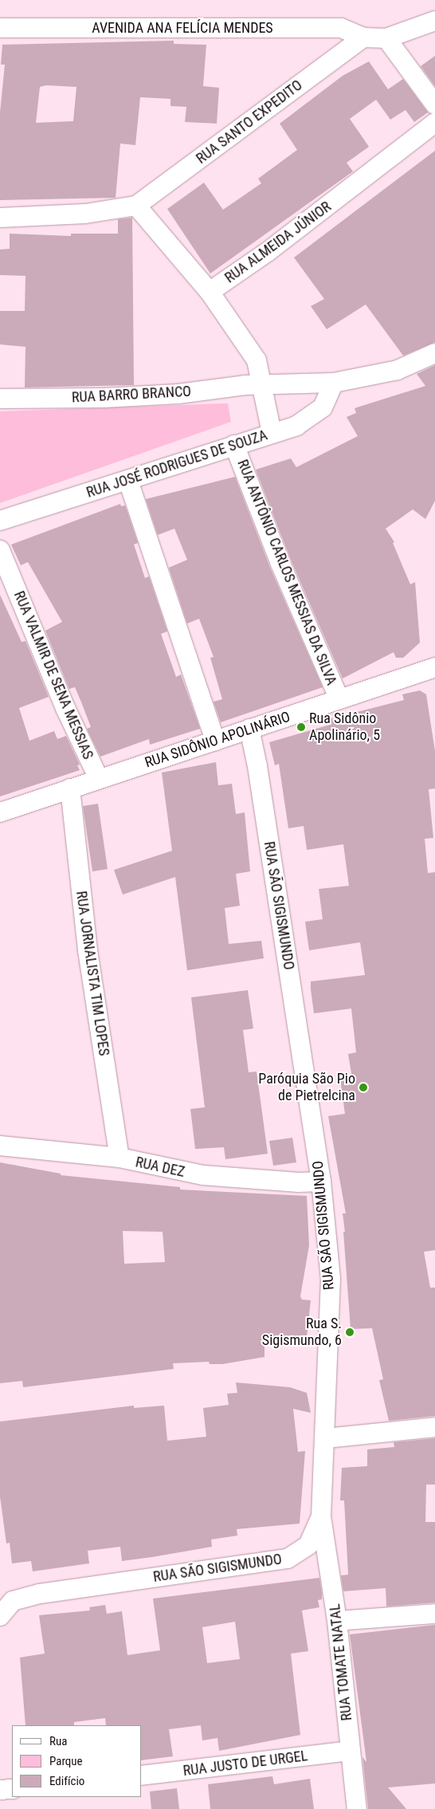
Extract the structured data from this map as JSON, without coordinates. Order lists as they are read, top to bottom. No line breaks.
{"streets":{"street":["AVENIDA ANA FELÍCIA MENDES","RUA SANTO EXPEDITO","RUA ALMEIDA JÚNIOR","RUA BARRO BRANCO","RUA JOSÉ RODRIGUES DE SOUZA","RUA ANTÔNIO CARLOS MESSIAS DA SILVA","RUA VALMIR DE SENA MESSIAS","RUA SIDÔNIO APOLINÁRIO","RUA SÃO SIGISMUNDO","RUA JORNALISTA TIM LOPES","RUA DEZ","RUA TOMATE NATAL","RUA JUSTO DE URGEL"]},"crossings":[["AVENIDA ANA FELÍCIA MENDES","RUA SANTO EXPEDITO"],["RUA SANTO EXPEDITO","RUA ALMEIDA JÚNIOR"],["RUA BARRO BRANCO","RUA JOSÉ RODRIGUES DE SOUZA"],["RUA JOSÉ RODRIGUES DE SOUZA","RUA ANTÔNIO CARLOS MESSIAS DA SILVA"],["RUA ANTÔNIO CARLOS MESSIAS DA SILVA","RUA SIDÔNIO APOLINÁRIO"],["RUA VALMIR DE SENA MESSIAS","RUA SIDÔNIO APOLINÁRIO"],["RUA SIDÔNIO APOLINÁRIO","RUA SÃO SIGISMUNDO"],["RUA SIDÔNIO APOLINÁRIO","RUA JORNALISTA TIM LOPES"],["RUA SÃO SIGISMUNDO","RUA DEZ"],["RUA SÃO SIGISMUNDO","RUA TOMATE NATAL"],["RUA JORNALISTA TIM LOPES","RUA DEZ"],["RUA TOMATE NATAL","RUA JUSTO DE URGEL"]],"places":["Rua Sidônio Apolinário, 5","Paróquia São Pio de Pietrelcina","Rua S. Sigismundo, 6"],"legend":["Rua","Parque","Edifício"]}
